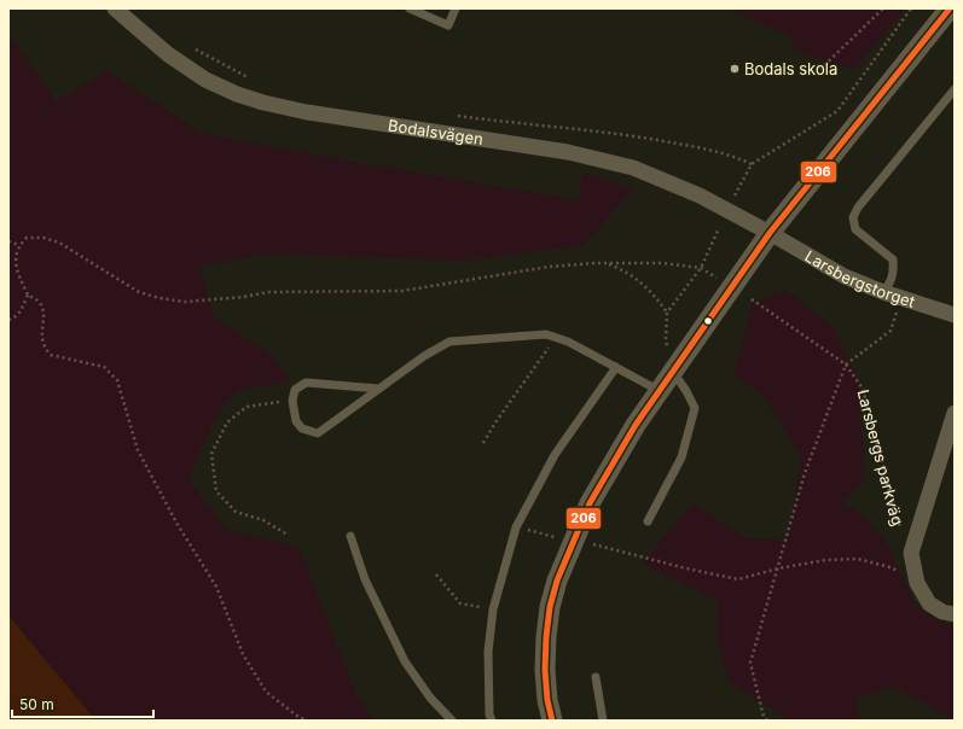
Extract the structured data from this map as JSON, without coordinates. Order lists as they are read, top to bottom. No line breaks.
{"streets":{"street":["Bodalsvägen","Larsbergstorget","Larsbergs parkväg"]},"crossings":[["Bodalsvägen","Larsbergstorget"]],"places":["Bodals skola"],"lines":["transit line 206"],"scale_bar":"50 m"}
